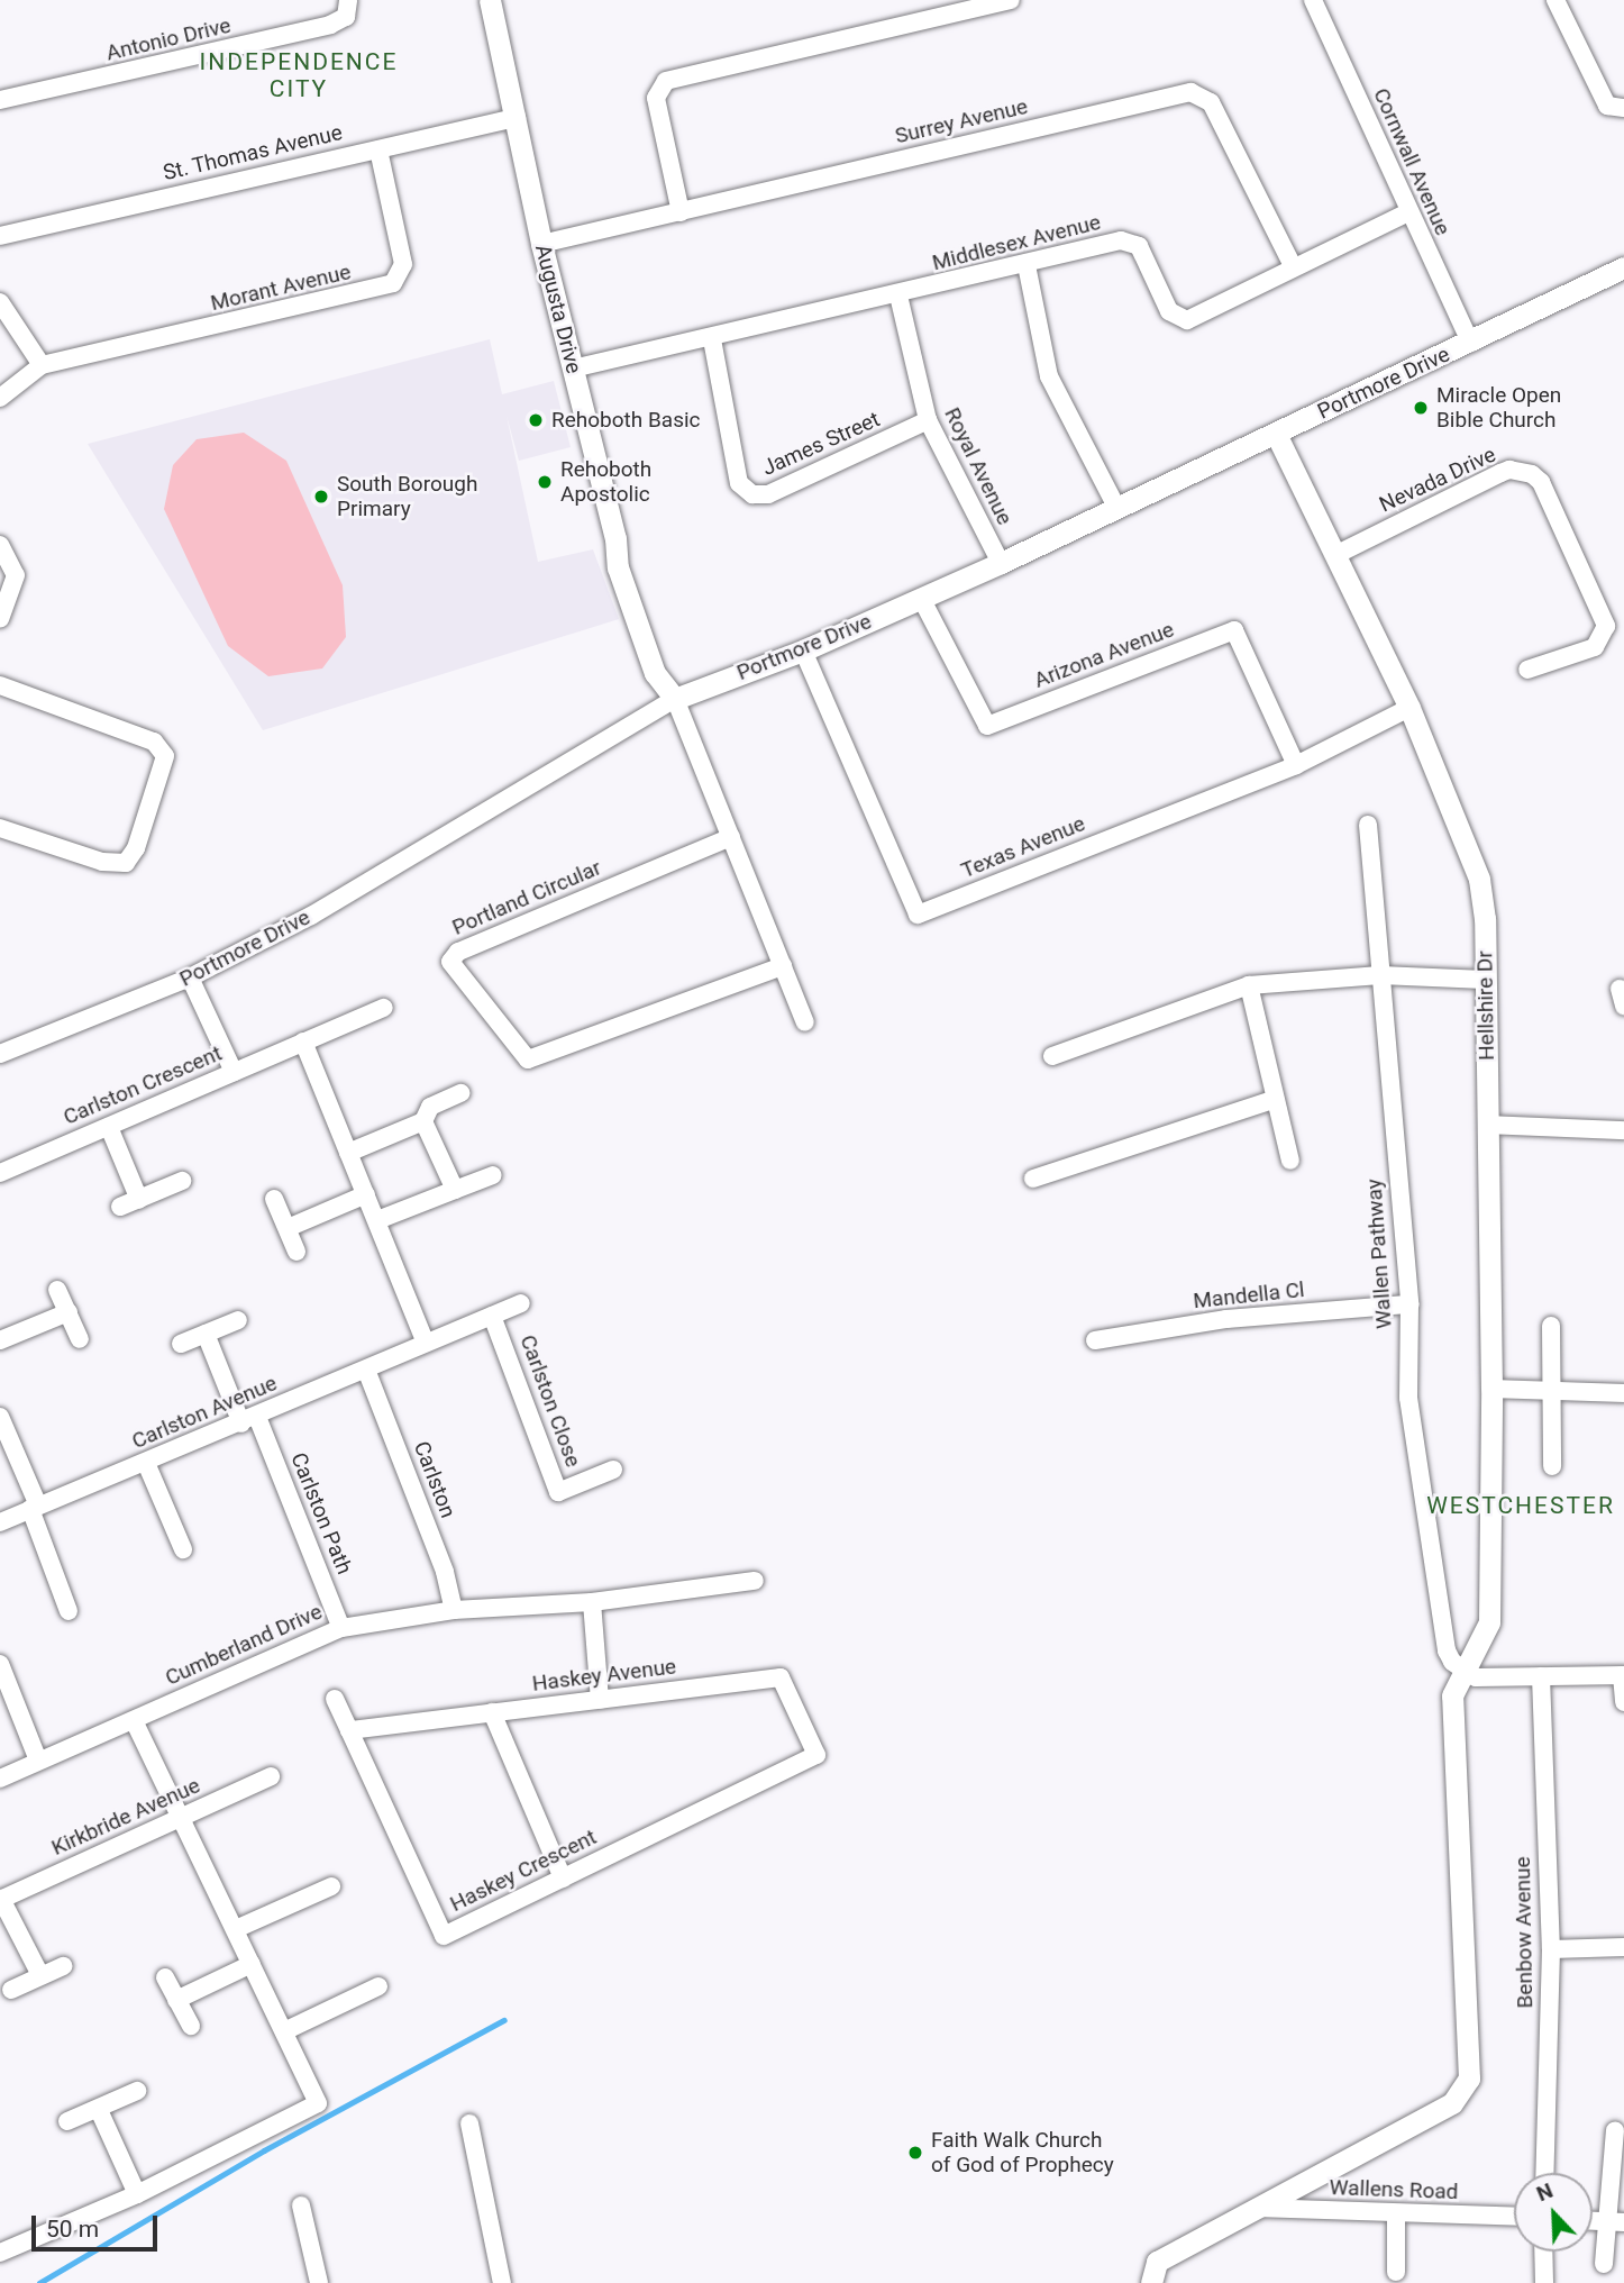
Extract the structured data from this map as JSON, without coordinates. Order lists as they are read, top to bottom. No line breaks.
{"streets":{"street":["Antonio Drive","Surrey Avenue","St. Thomas Avenue","Cornwall Avenue","Middlesex Avenue","Morant Avenue","Augusta Drive","Portmore Drive","James Street","Royal Avenue","Nevada Drive","Arizona Avenue","Texas Avenue","Portland Circular","Hellshire Dr","Carlston Crescent","Wallen Pathway","Mandella Cl","Carlston Close","Carlston Avenue","Carlston","Carlston Path","Cumberland Drive","Haskey Avenue","Kirkbride Avenue","Haskey Crescent","Benbow Avenue","Wallens Road"]},"crossings":[["Surrey Avenue","Middlesex Avenue"],["Surrey Avenue","Augusta Drive"],["St. Thomas Avenue","Morant Avenue"],["St. Thomas Avenue","Augusta Drive"],["Cornwall Avenue","Middlesex Avenue"],["Cornwall Avenue","Portmore Drive"],["Middlesex Avenue","Augusta Drive"],["Middlesex Avenue","James Street"],["Middlesex Avenue","Royal Avenue"],["Augusta Drive","Portmore Drive"],["Portmore Drive","Royal Avenue"],["Portmore Drive","Arizona Avenue"],["Portmore Drive","Texas Avenue"],["Portmore Drive","Hellshire Dr"],["James Street","Royal Avenue"],["Nevada Drive","Hellshire Dr"],["Arizona Avenue","Texas Avenue"],["Texas Avenue","Hellshire Dr"],["Hellshire Dr","Wallen Pathway"],["Wallen Pathway","Mandella Cl"],["Carlston Close","Carlston Avenue"],["Carlston Avenue","Carlston"],["Carlston Avenue","Carlston Path"],["Carlston","Cumberland Drive"],["Carlston Path","Cumberland Drive"],["Haskey Avenue","Haskey Crescent"]],"districts":["INDEPENDENCE CITY","WESTCHESTER"],"places":["Miracle Open Bible Church","Rehoboth Basic","Rehoboth Apostolic","South Borough Primary","Faith Walk Church of God of Prophecy"],"scale_bar":"50 m","north":"top left"}
